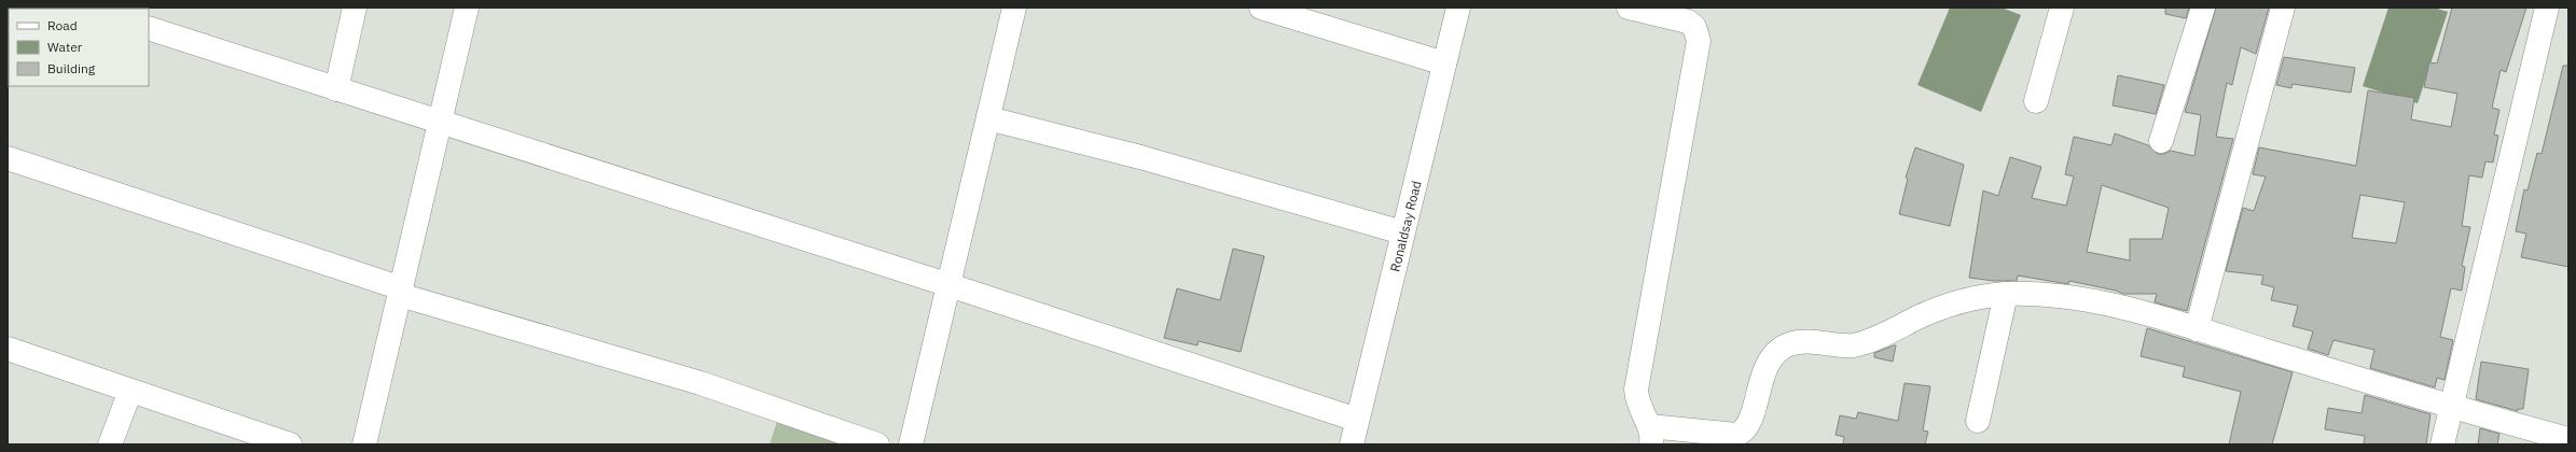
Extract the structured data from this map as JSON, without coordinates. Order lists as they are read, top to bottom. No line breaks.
{"streets":{"street":["Ronaldsay Road"]},"legend":["Road","Water","Building"]}
